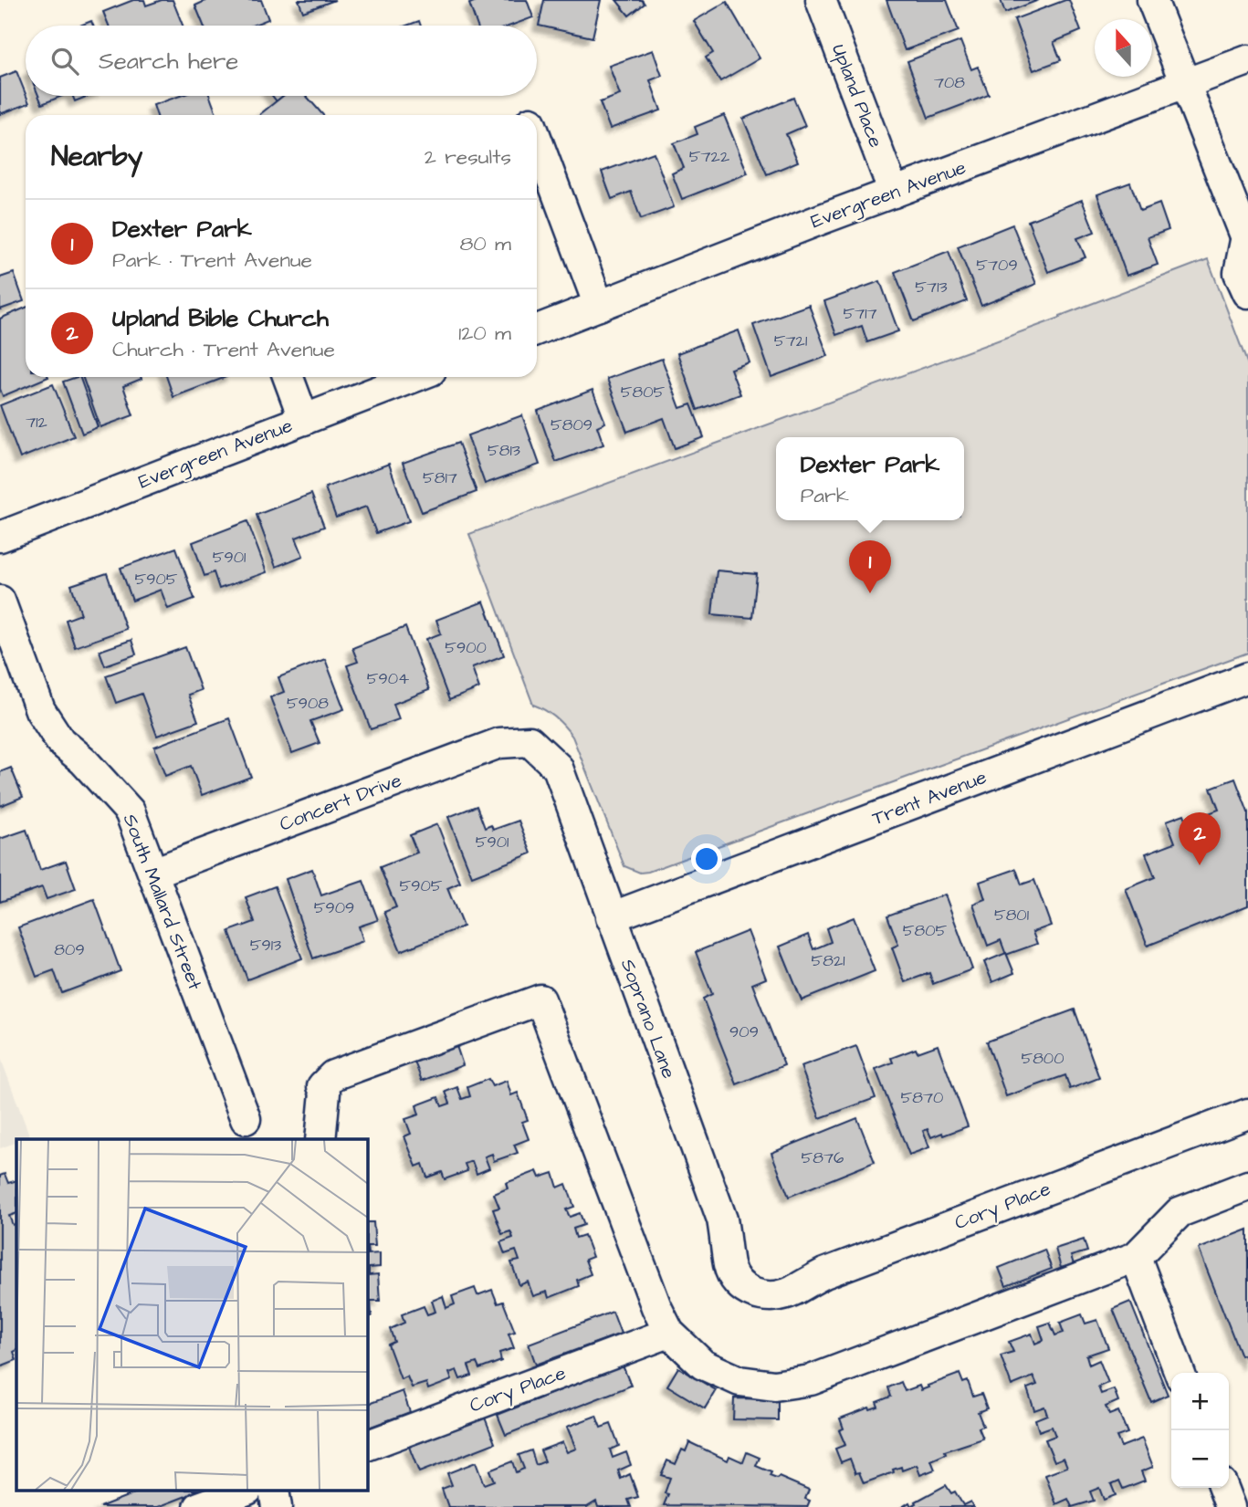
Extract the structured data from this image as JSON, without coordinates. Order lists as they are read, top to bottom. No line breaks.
{"streets":{"street":["Upland Place","Evergreen Avenue","Trent Avenue","Concert Drive","South Mallard Street","Soprano Lane","Cory Place"]},"crossings":[["Upland Place","Evergreen Avenue"],["Trent Avenue","Soprano Lane"],["Concert Drive","South Mallard Street"],["Concert Drive","Soprano Lane"],["Soprano Lane","Cory Place"]],"house_numbers":["708","5722","5709","5713","5717","5721","5805","712","5809","5813","5817","5901","5905","5900","5904","5908","5901","5905","5909","5801","5805","5913","809","5821","909","5800","5870","5876"],"north":"top","page":{"search":"Search here","heading":["Nearby","2 results"],"list":[{"mark":"1","name":"Dexter Park","note":"Park · Trent Avenue","value":"80 m"},{"mark":"2","name":"Upland Bible Church","note":"Church · Trent Avenue","value":"120 m"}],"popup":["Dexter Park","Park"],"pins":["1","2"],"map_buttons":["+","−"]}}
